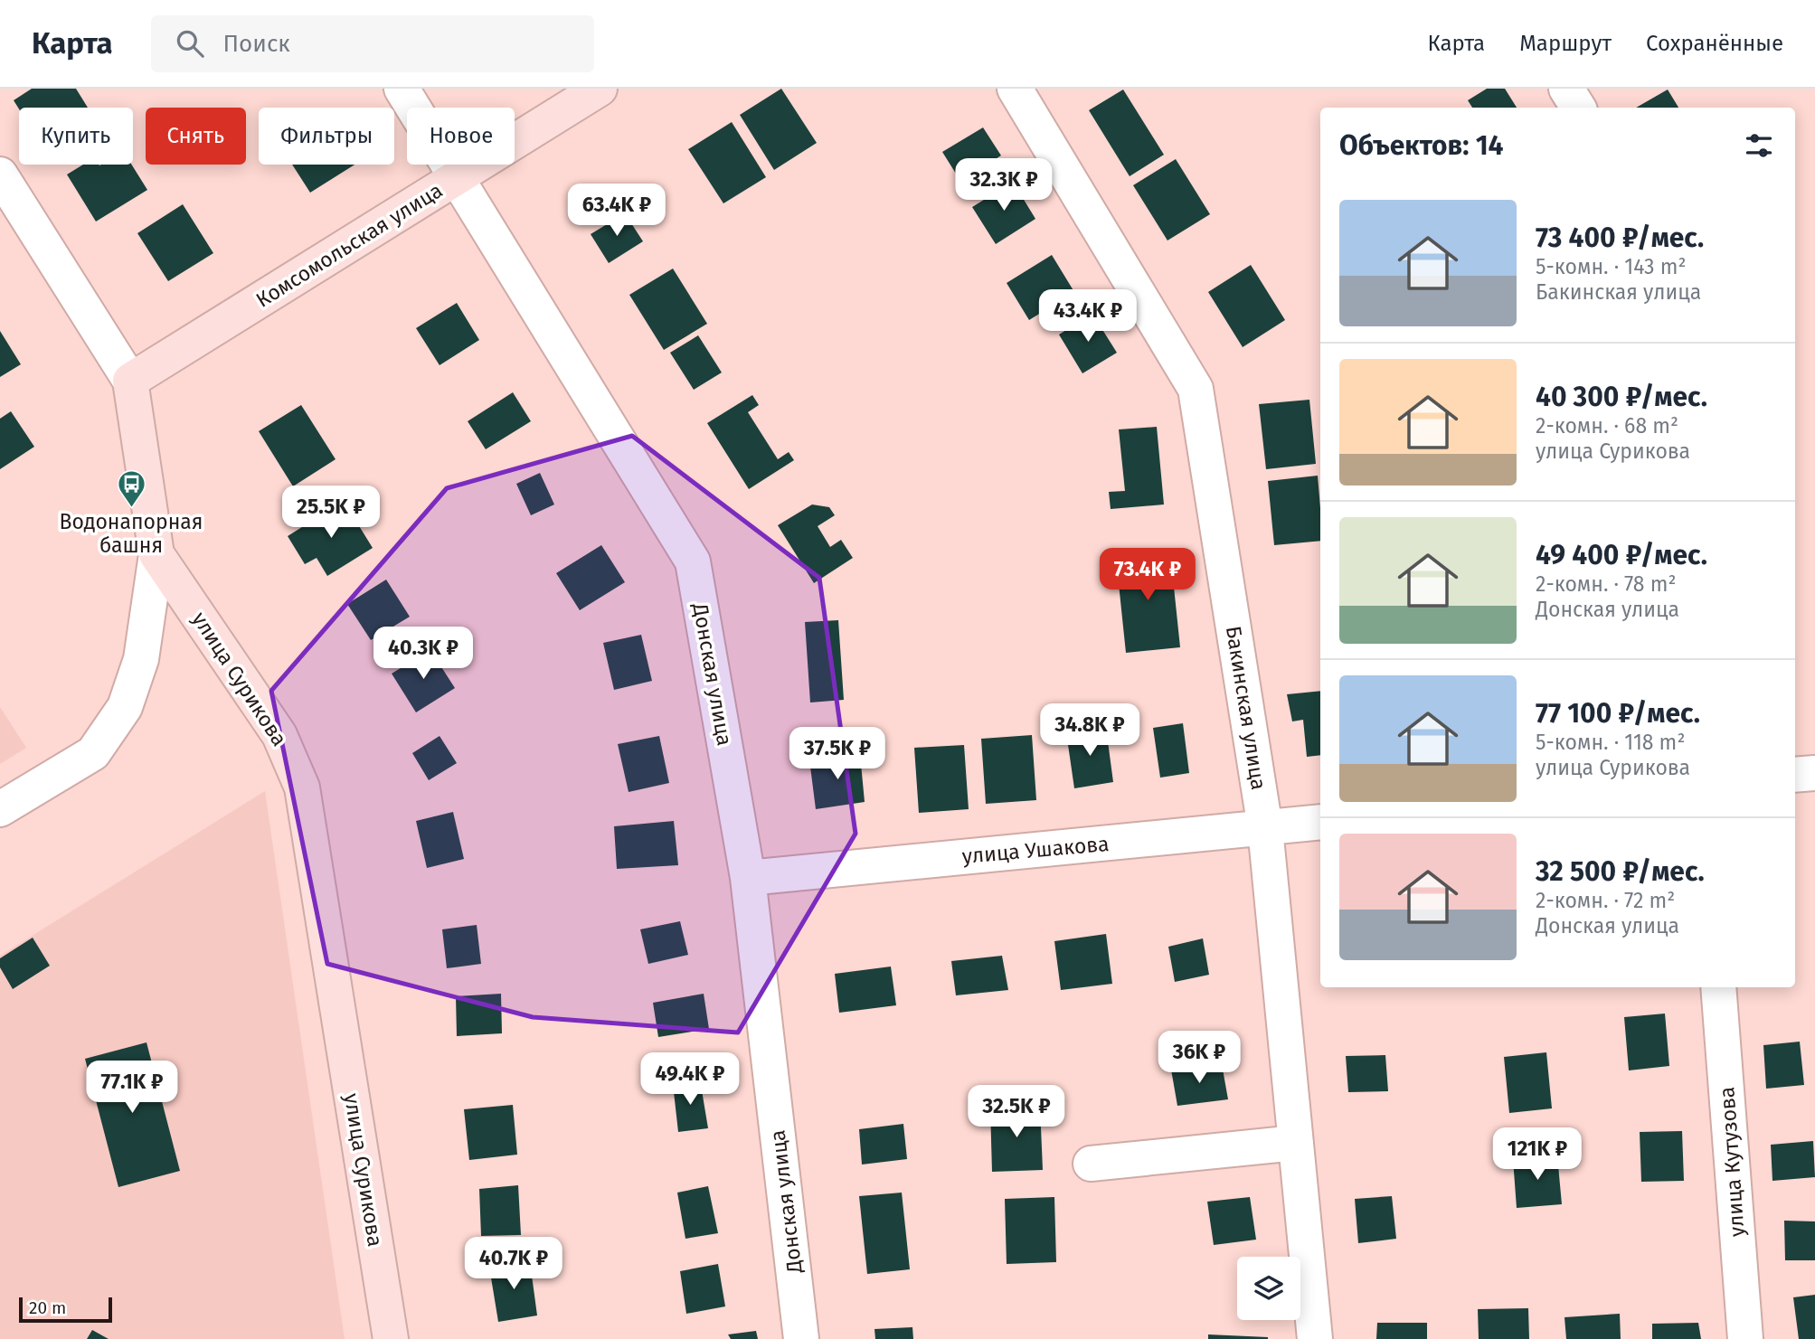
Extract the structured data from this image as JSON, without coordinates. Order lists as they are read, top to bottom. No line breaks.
{"streets":{"street":["Комсомольская улица","Донская улица","улица Сурикова","Бакинская улица","улица Ушакова","улица Кутузова"]},"crossings":[["Комсомольская улица","Донская улица"],["Комсомольская улица","улица Сурикова"],["Донская улица","улица Ушакова"],["Бакинская улица","улица Ушакова"]],"places":{"bus stop":["Водонапорная башня"]},"scale_bar":"20 m","page":{"header":"Карта","search":"Поиск","nav":["Карта","Маршрут","Сохранённые"],"chip":["Купить","Снять","Фильтры","Новое"],"heading":"Объектов: 14","price":["32.3K ₽","63.4K ₽","43.4K ₽","25.5K ₽","73.4K ₽","40.3K ₽","34.8K ₽","37.5K ₽","36K ₽","49.4K ₽","77.1K ₽","32.5K ₽","121K ₽","40.7K ₽"],"list":[{"name":"73 400 ₽/мес.","note":"5-комн. · 143 m² · Бакинская улица"},{"name":"40 300 ₽/мес.","note":"2-комн. · 68 m² · улица Сурикова"},{"name":"49 400 ₽/мес.","note":"2-комн. · 78 m² · Донская улица"},{"name":"77 100 ₽/мес.","note":"5-комн. · 118 m² · улица Сурикова"},{"name":"32 500 ₽/мес.","note":"2-комн. · 72 m² · Донская улица"}],"scale":"20 m"}}
